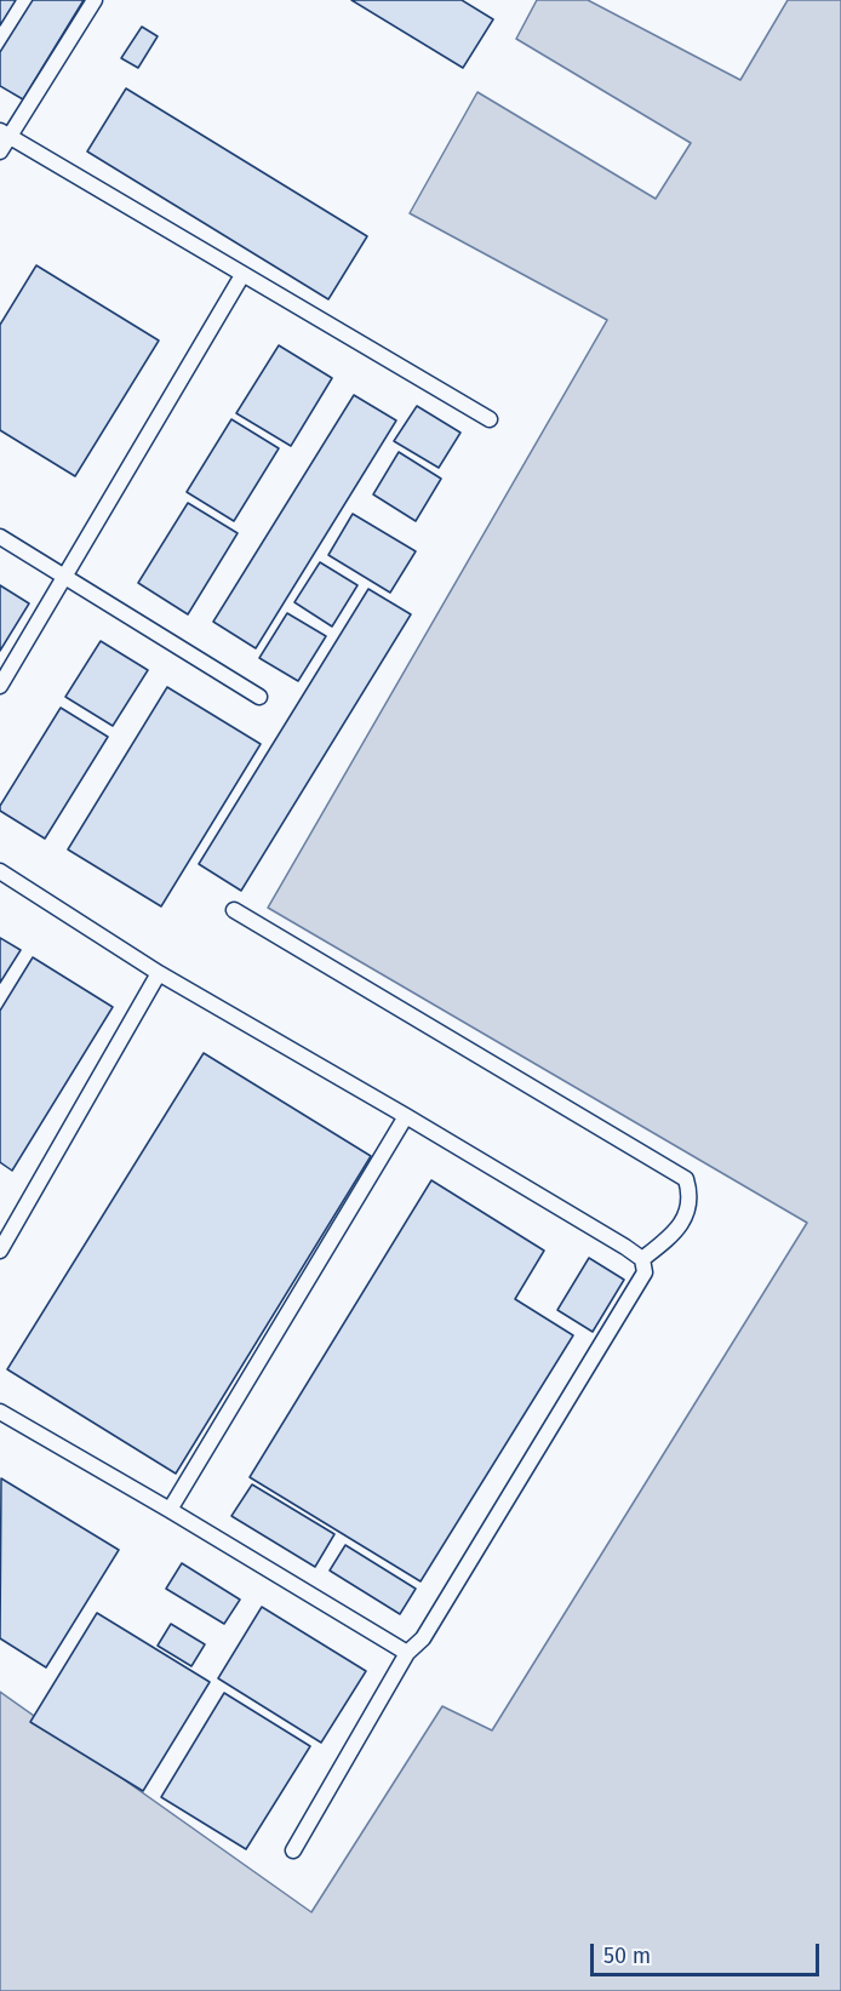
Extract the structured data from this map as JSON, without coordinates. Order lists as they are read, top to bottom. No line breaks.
{"scale_bar":"50 m"}
